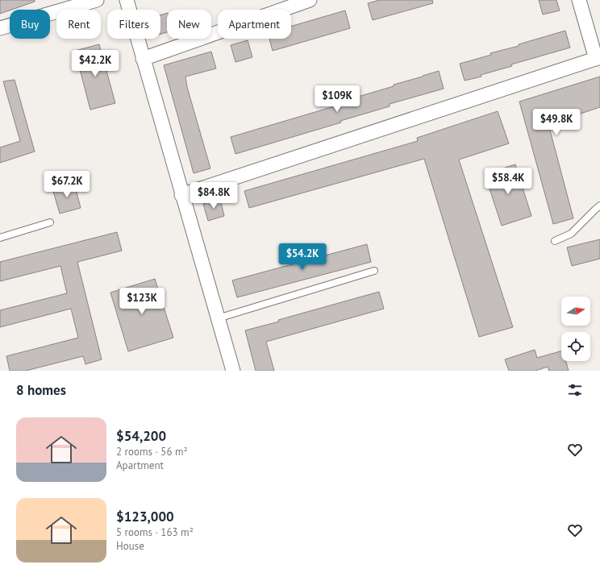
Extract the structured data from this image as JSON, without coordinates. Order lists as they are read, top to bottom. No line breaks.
{"north":"right","page":{"chip":["Buy","Rent","Filters","New","Apartment"],"price":["$42.2K","$109K","$49.8K","$58.4K","$67.2K","$84.8K","$54.2K","$123K"],"heading":"8 homes","list":[{"name":"$54,200","note":"2 rooms · 56 m² · Apartment"},{"name":"$123,000","note":"5 rooms · 163 m² · House"}]}}
